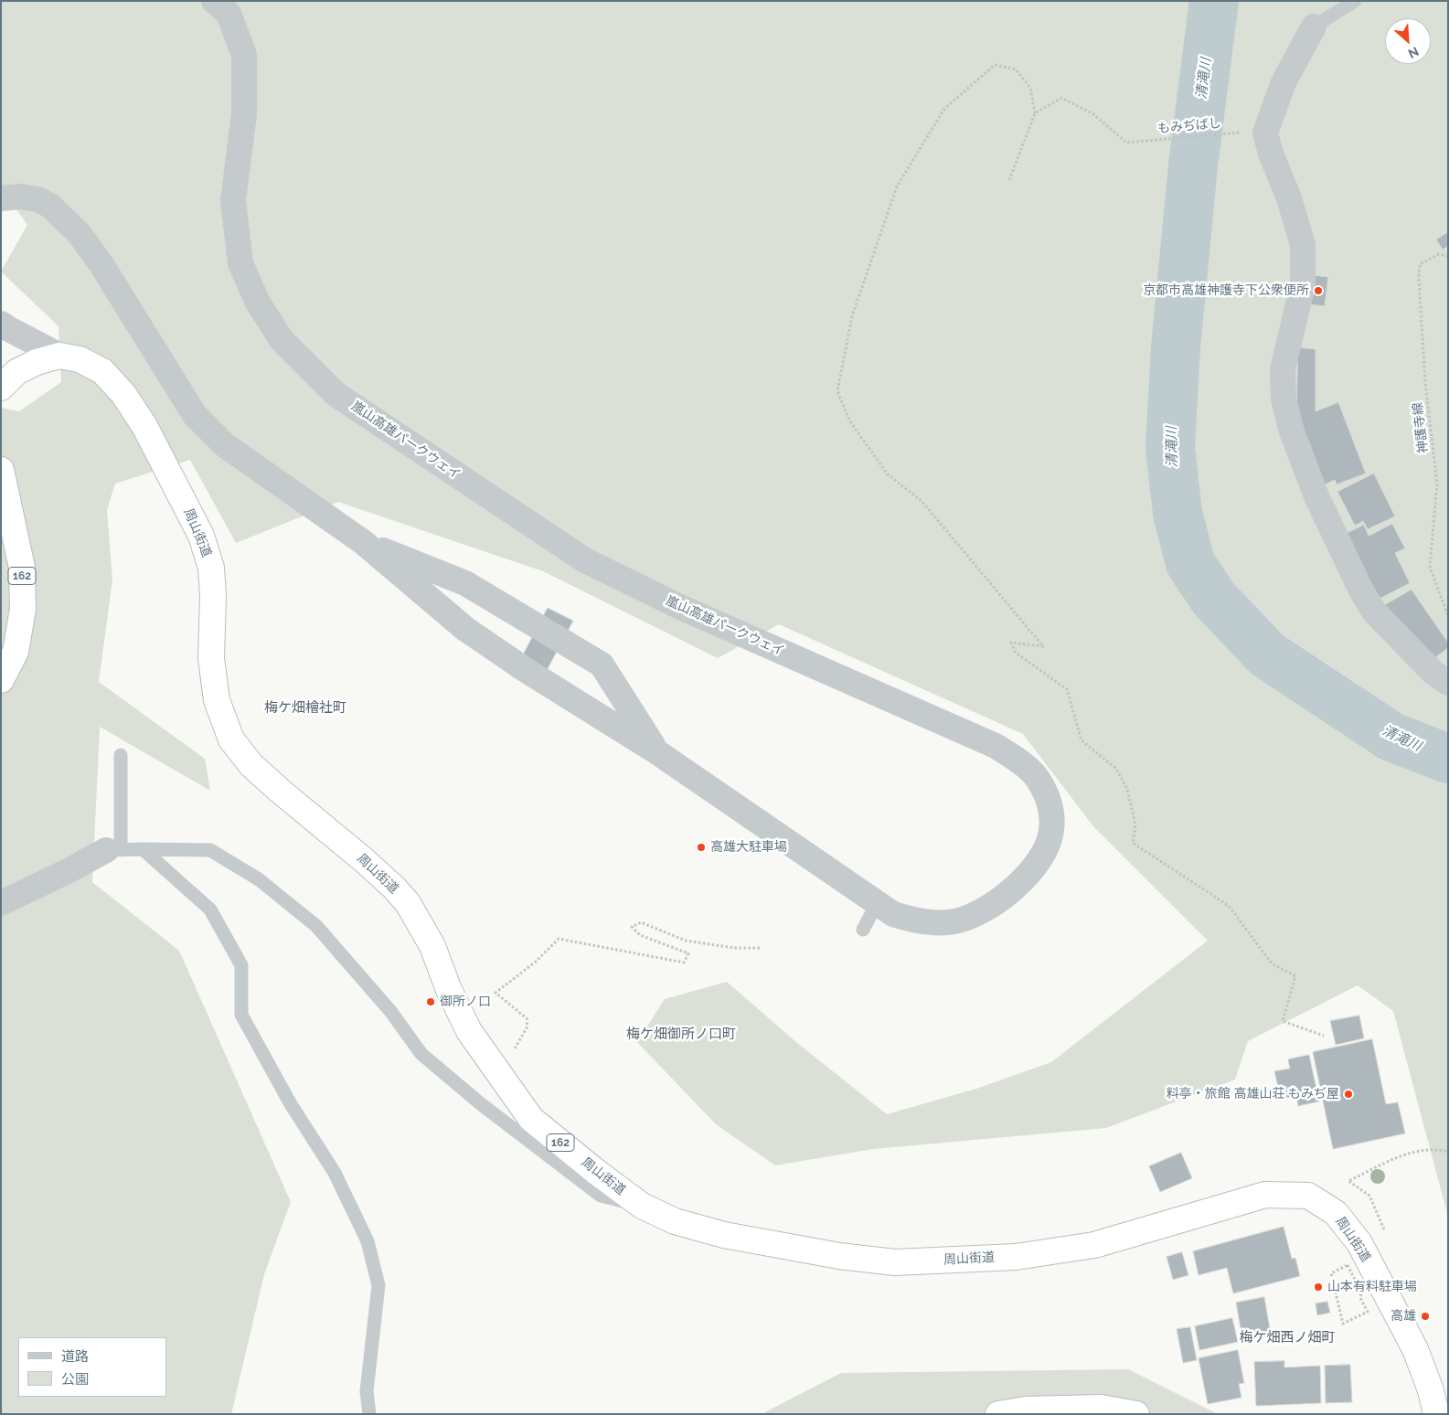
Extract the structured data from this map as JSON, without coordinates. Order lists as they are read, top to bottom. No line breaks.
{"streets":{"highway":["周山街道","162"],"street":["嵐山高雄パークウェイ"],"path":["もみぢばし","神護寺線"]},"districts":["梅ケ畑檜社町","梅ケ畑御所ノ口町","梅ケ畑西ノ畑町"],"water":["清滝川"],"places":["京都市高雄神護寺下公衆便所","高雄大駐車場","御所ノ口","料亭・旅館 高雄山荘 もみぢ屋","山本有料駐車場","高雄"],"legend":["道路","公園"],"north":"bottom right"}
